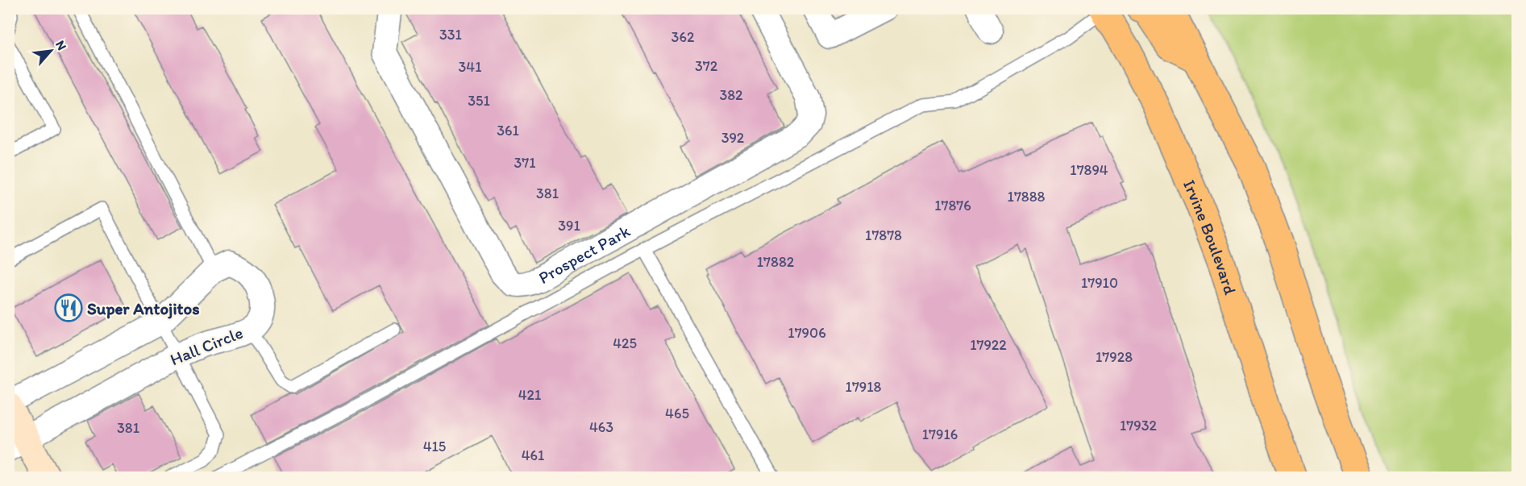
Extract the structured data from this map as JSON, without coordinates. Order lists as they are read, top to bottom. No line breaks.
{"streets":{"main road":["Irvine Boulevard"],"street":["Prospect Park","Hall Circle"]},"places":{"restaurant":["Super Antojitos"]},"house_numbers":["331","362","372","341","382","351","361","392","371","17894","381","17888","17876","391","17878","17882","17910","17906","425","17922","17928","17918","421","465","17932","463","381","17916","415","461"],"north":"top right"}
